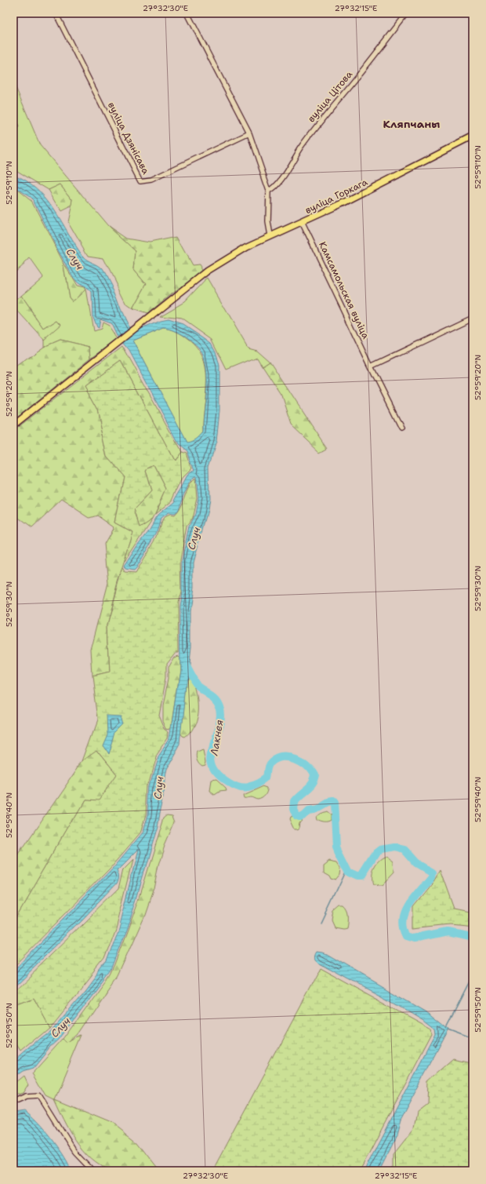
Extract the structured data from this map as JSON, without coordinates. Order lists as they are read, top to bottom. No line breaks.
{"streets":{"main road":["вуліца Горкага"],"street":["вуліца Цітова","вуліца Дзянісава","Камсамольская вуліца"]},"crossings":[["вуліца Горкага","Камсамольская вуліца"]],"districts":["Кляпчаны"],"water":["Случ","Лакнея"],"coordinates":["27°32'30\"E","27°32'15\"E","52°59'10\"N","52°59'20\"N","52°59'30\"N","52°59'40\"N","52°59'50\"N"]}
